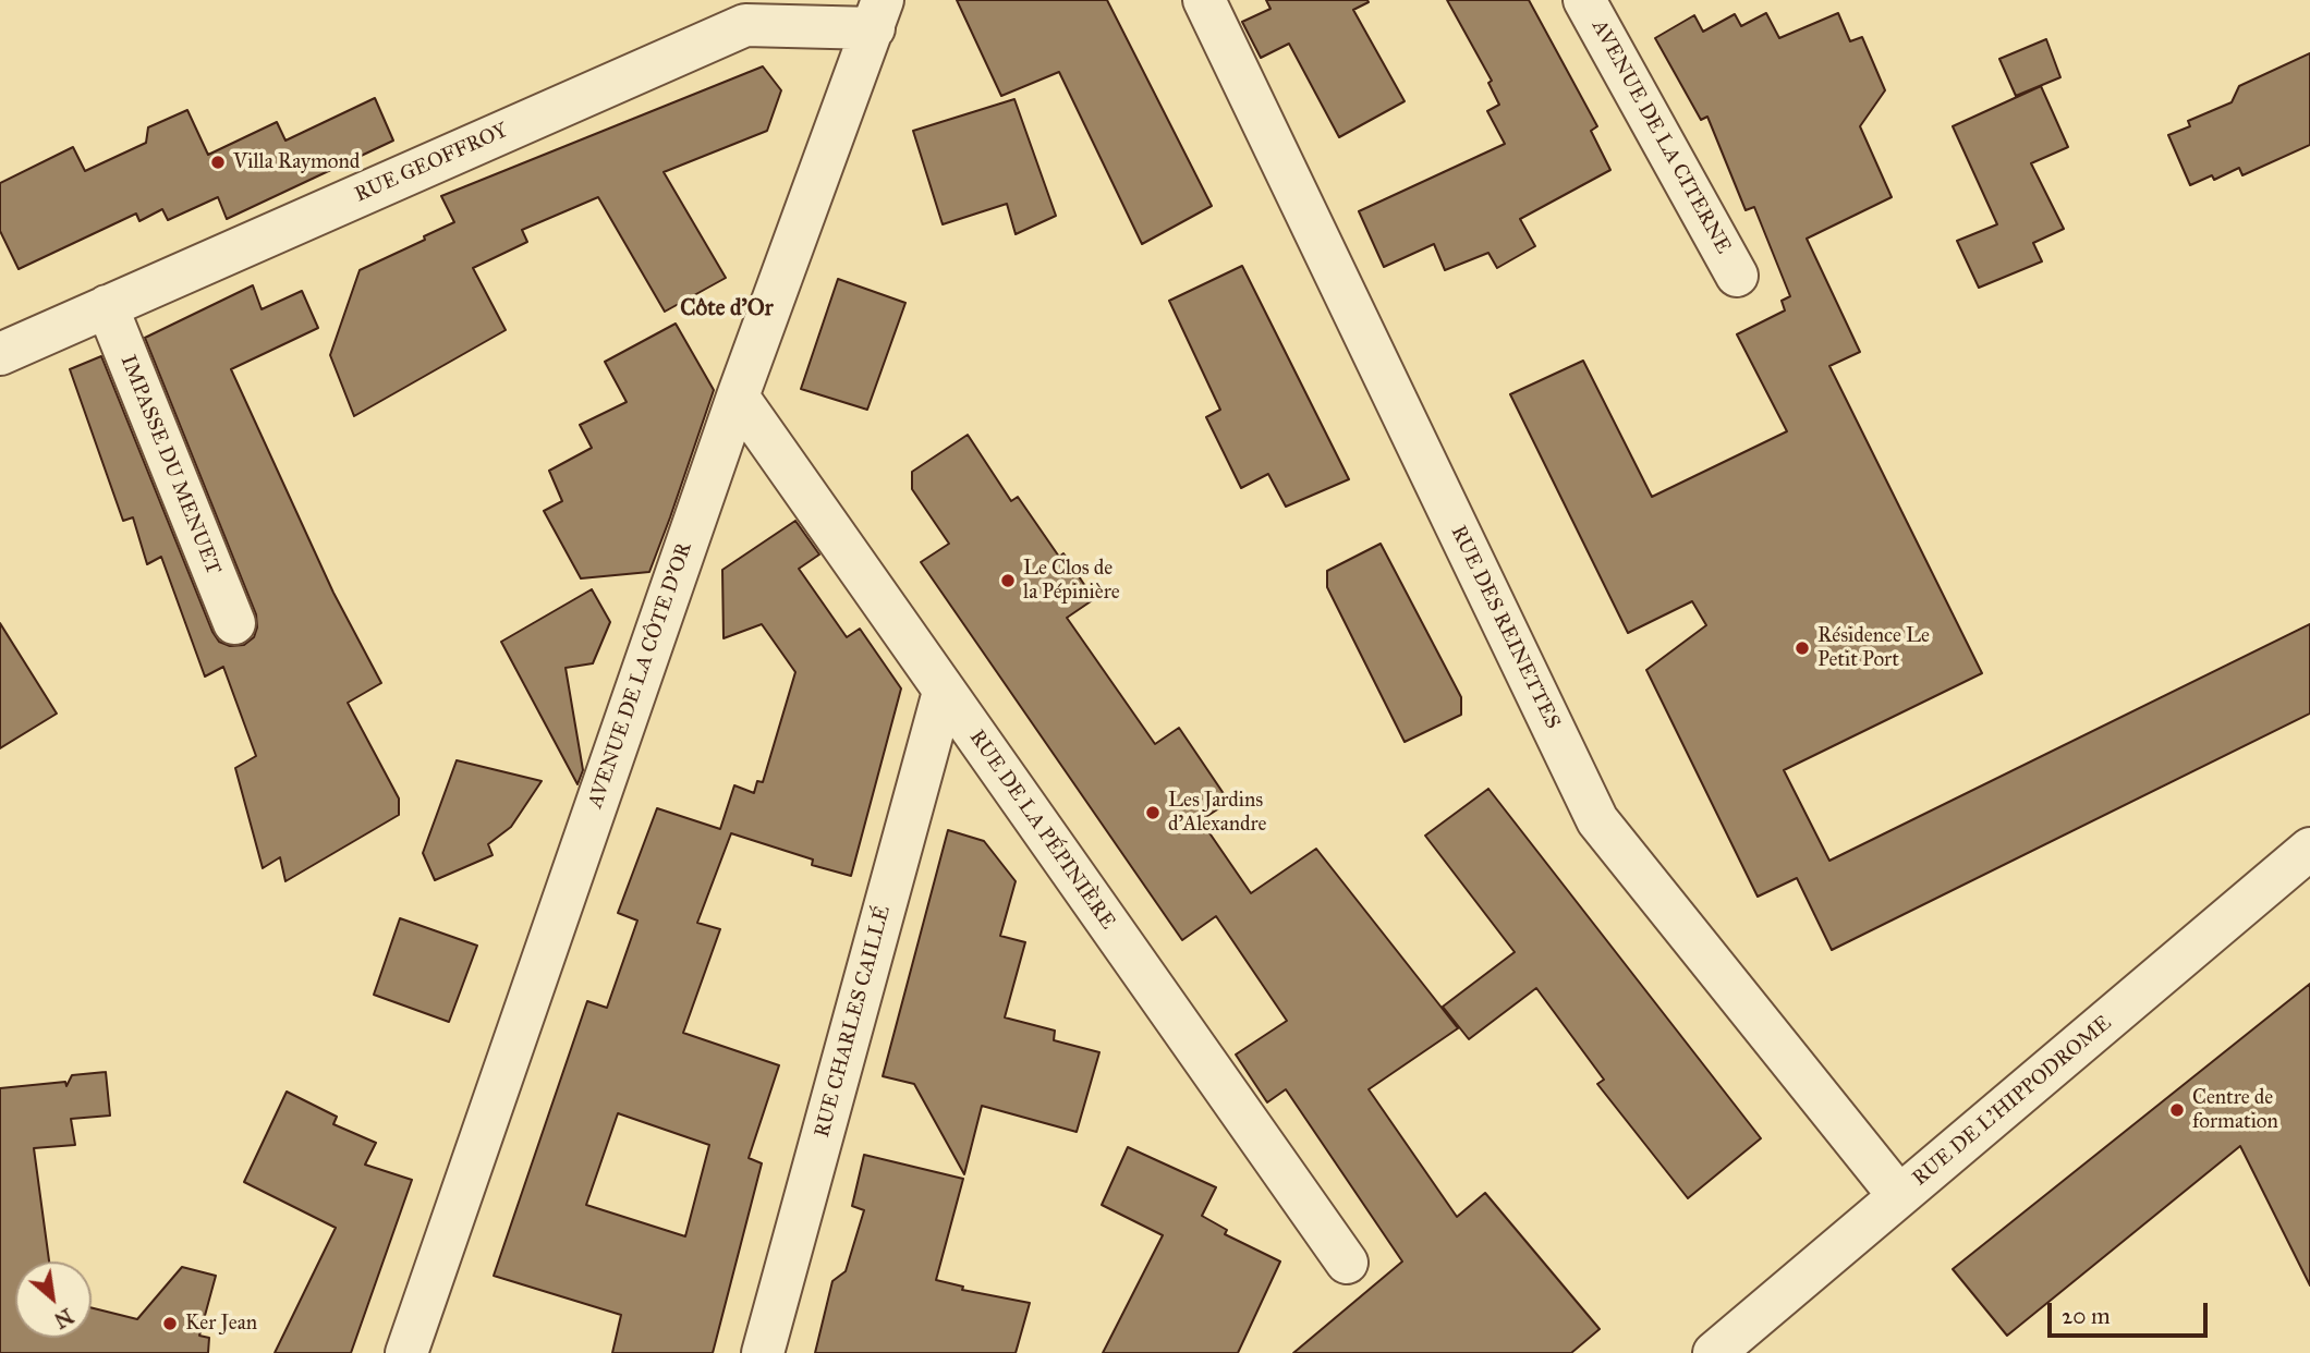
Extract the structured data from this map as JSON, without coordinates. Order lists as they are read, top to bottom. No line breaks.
{"streets":{"street":["AVENUE DE LA CITERNE","RUE GEOFFROY","IMPASSE DU MENUET","RUE DES REINETTES","AVENUE DE LA CÔTE D'OR","RUE DE LA PÉPINIÈRE","RUE CHARLES CAILLÉ","RUE DE L'HIPPODROME"]},"crossings":[["RUE GEOFFROY","IMPASSE DU MENUET"],["RUE GEOFFROY","AVENUE DE LA CÔTE D'OR"],["RUE DES REINETTES","RUE DE L'HIPPODROME"],["AVENUE DE LA CÔTE D'OR","RUE DE LA PÉPINIÈRE"],["RUE DE LA PÉPINIÈRE","RUE CHARLES CAILLÉ"]],"districts":["Côte d'Or"],"places":["Villa Raymond","Le Clos de la Pépinière","Résidence Le Petit Port","Les Jardins d'Alexandre","Centre de formation","Ker Jean"],"scale_bar":"20 m","north":"bottom right"}
